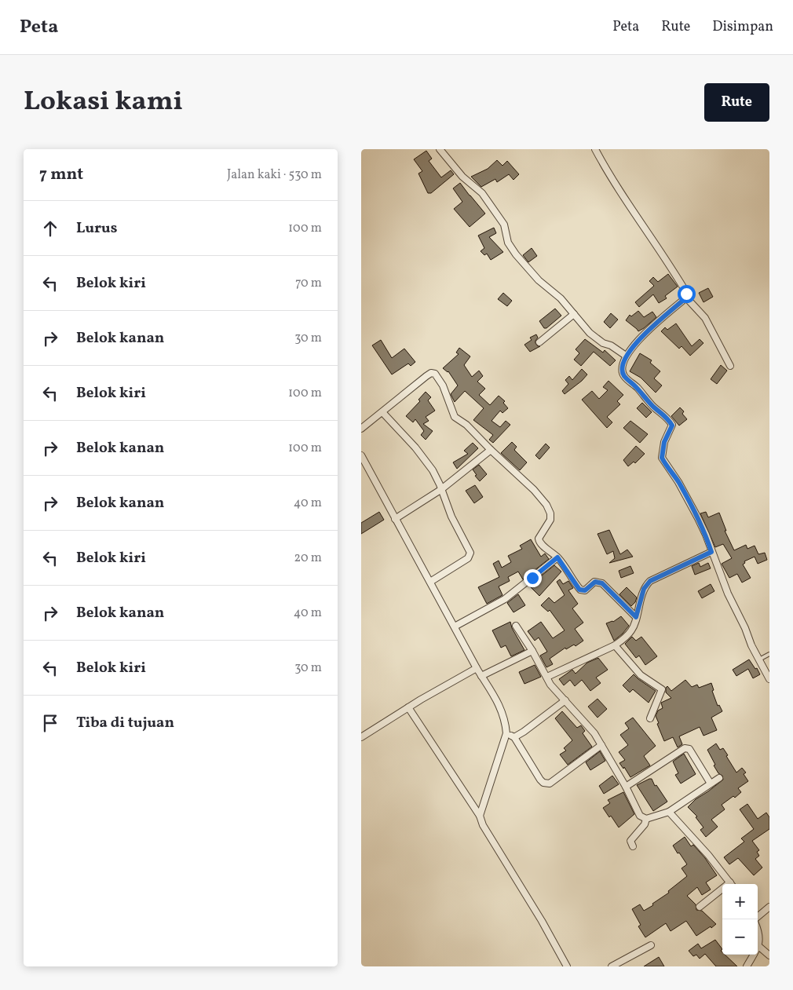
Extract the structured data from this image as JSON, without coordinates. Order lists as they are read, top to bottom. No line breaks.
{"page":{"header":"Peta","nav":["Peta","Rute","Disimpan"],"title":"Lokasi kami","buttons":"Rute","heading":["7 mnt","Jalan kaki · 530 m"],"list":[["Lurus","100 m"],["Belok kiri","70 m"],["Belok kanan","30 m"],["Belok kiri","100 m"],["Belok kanan","100 m"],["Belok kanan","40 m"],["Belok kiri","20 m"],["Belok kanan","40 m"],["Belok kiri","30 m"],"Tiba di tujuan"],"map_buttons":["+","−"]}}
